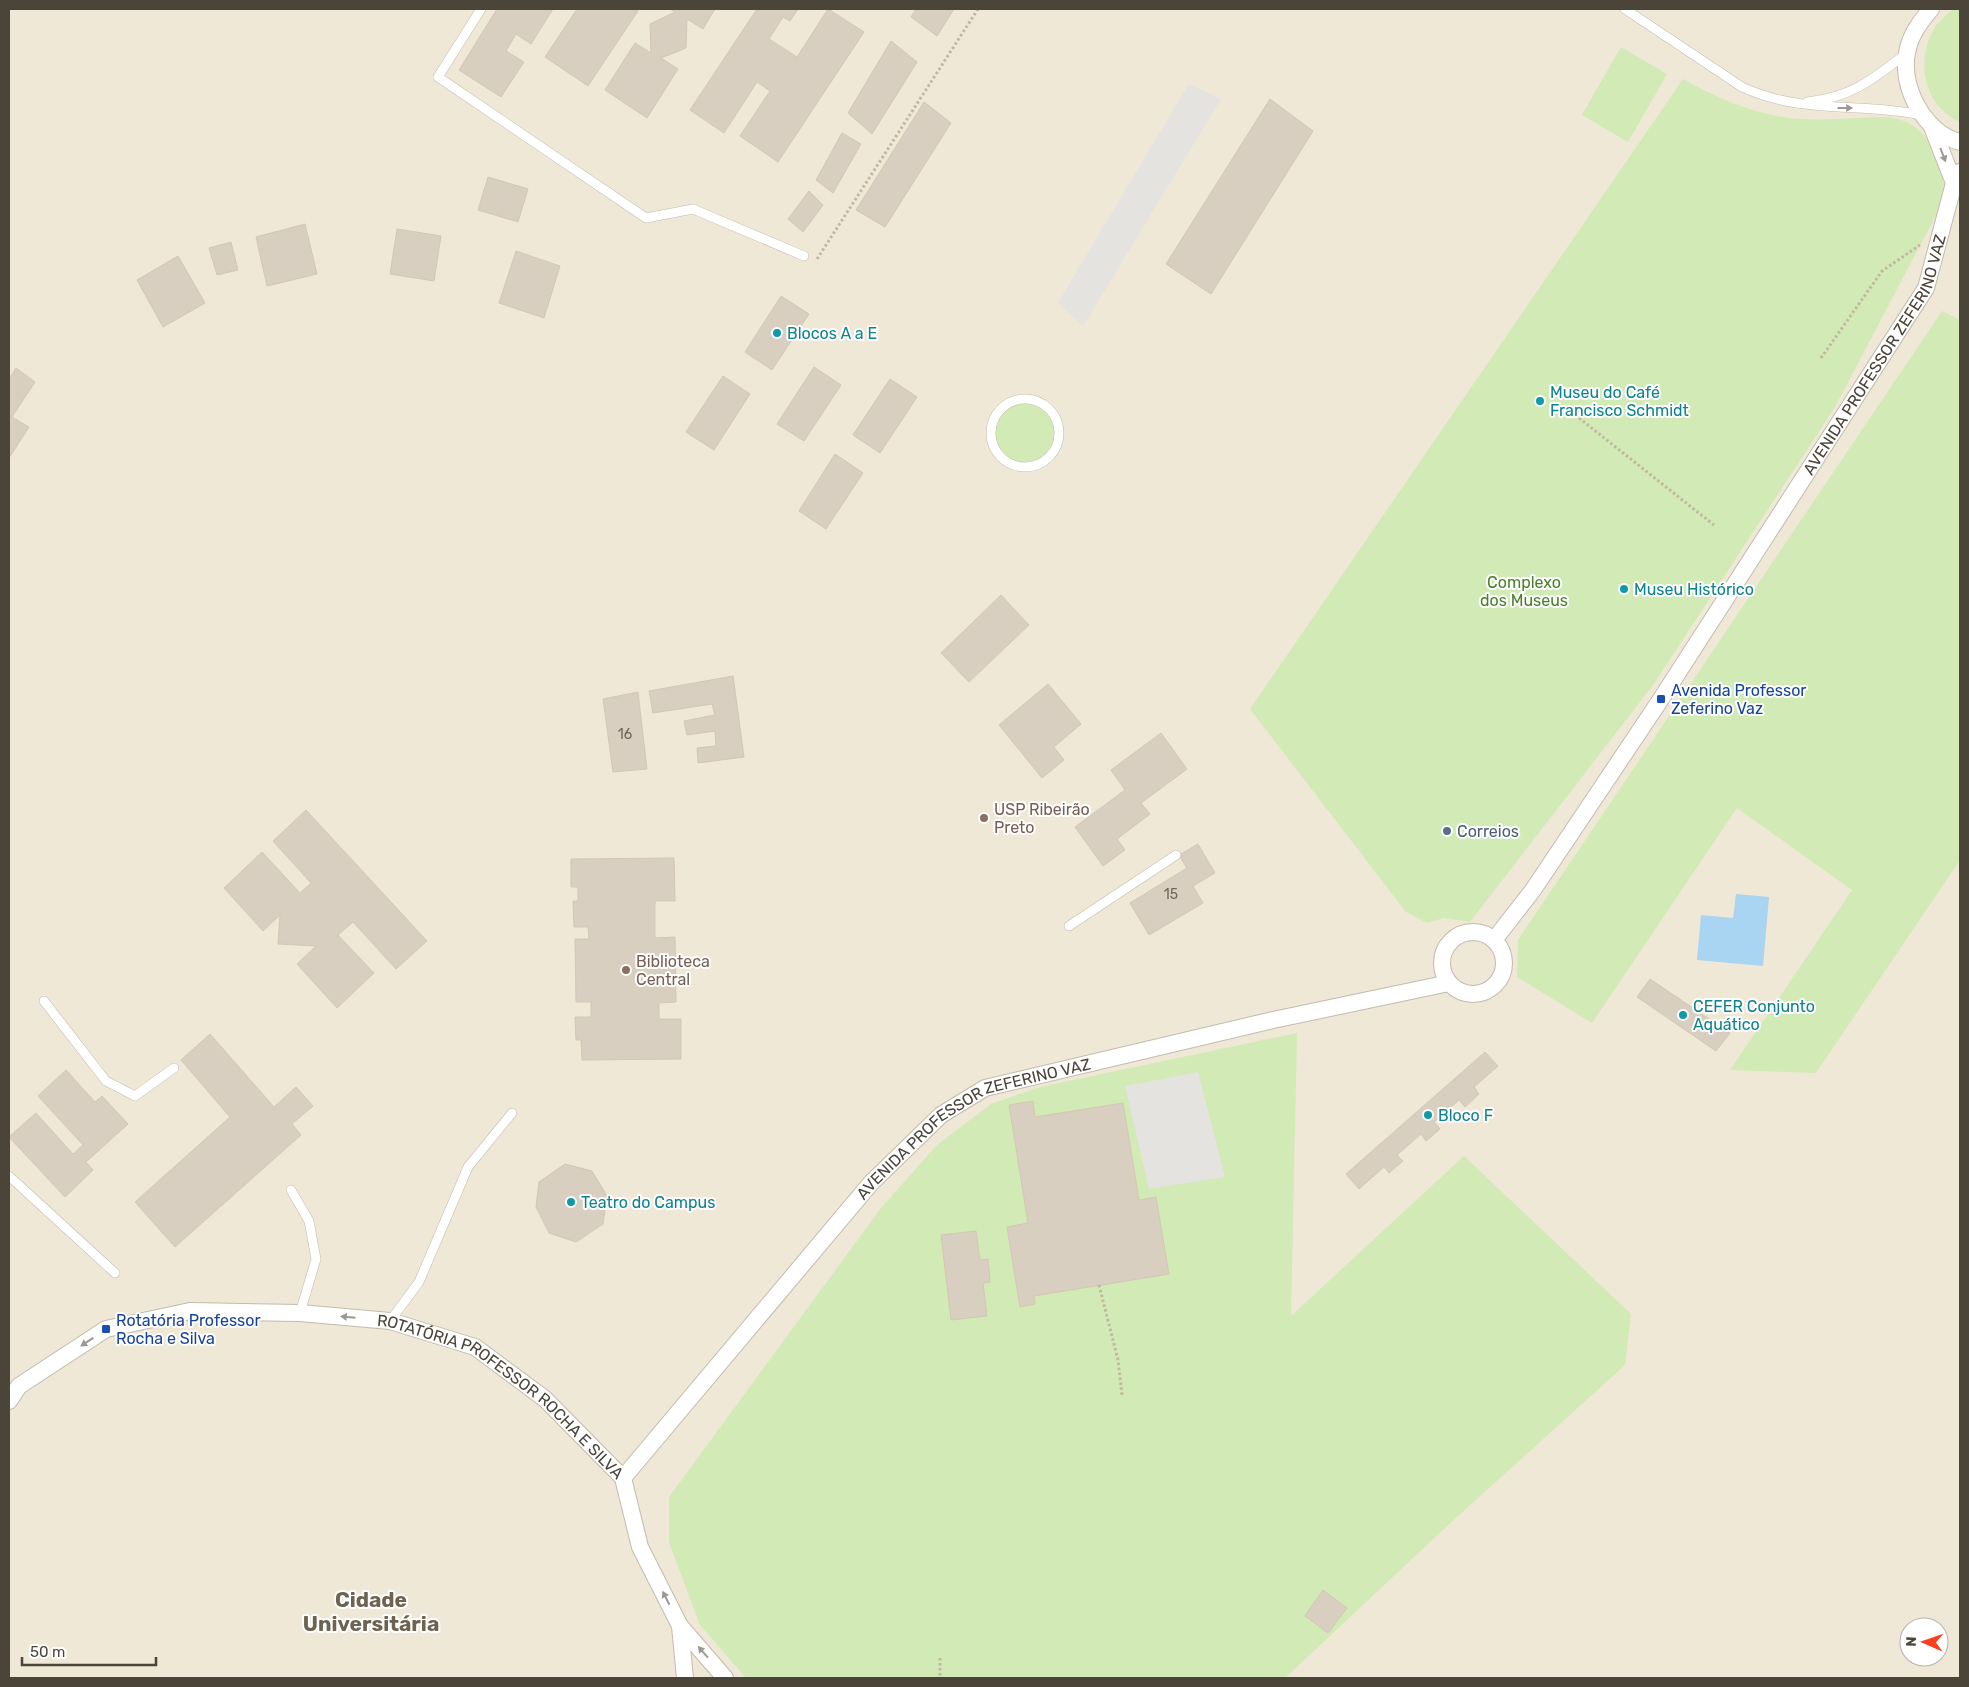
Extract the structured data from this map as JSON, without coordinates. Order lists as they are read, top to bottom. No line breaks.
{"streets":{"street":["AVENIDA PROFESSOR ZEFERINO VAZ","ROTATÓRIA PROFESSOR ROCHA E SILVA"]},"crossings":[["AVENIDA PROFESSOR ZEFERINO VAZ","ROTATÓRIA PROFESSOR ROCHA E SILVA"]],"districts":["Cidade Universitária"],"parks":["Complexo dos Museus"],"places":{"other":["Blocos A a E","Museu do Café Francisco Schmidt","Museu Histórico","USP Ribeirão Preto","Correios","Biblioteca Central","CEFER Conjunto Aquático","Bloco F","Teatro do Campus"],"transit":["Avenida Professor Zeferino Vaz","Rotatória Professor Rocha e Silva"]},"house_numbers":["16","15"],"scale_bar":"50 m","north":"left"}
